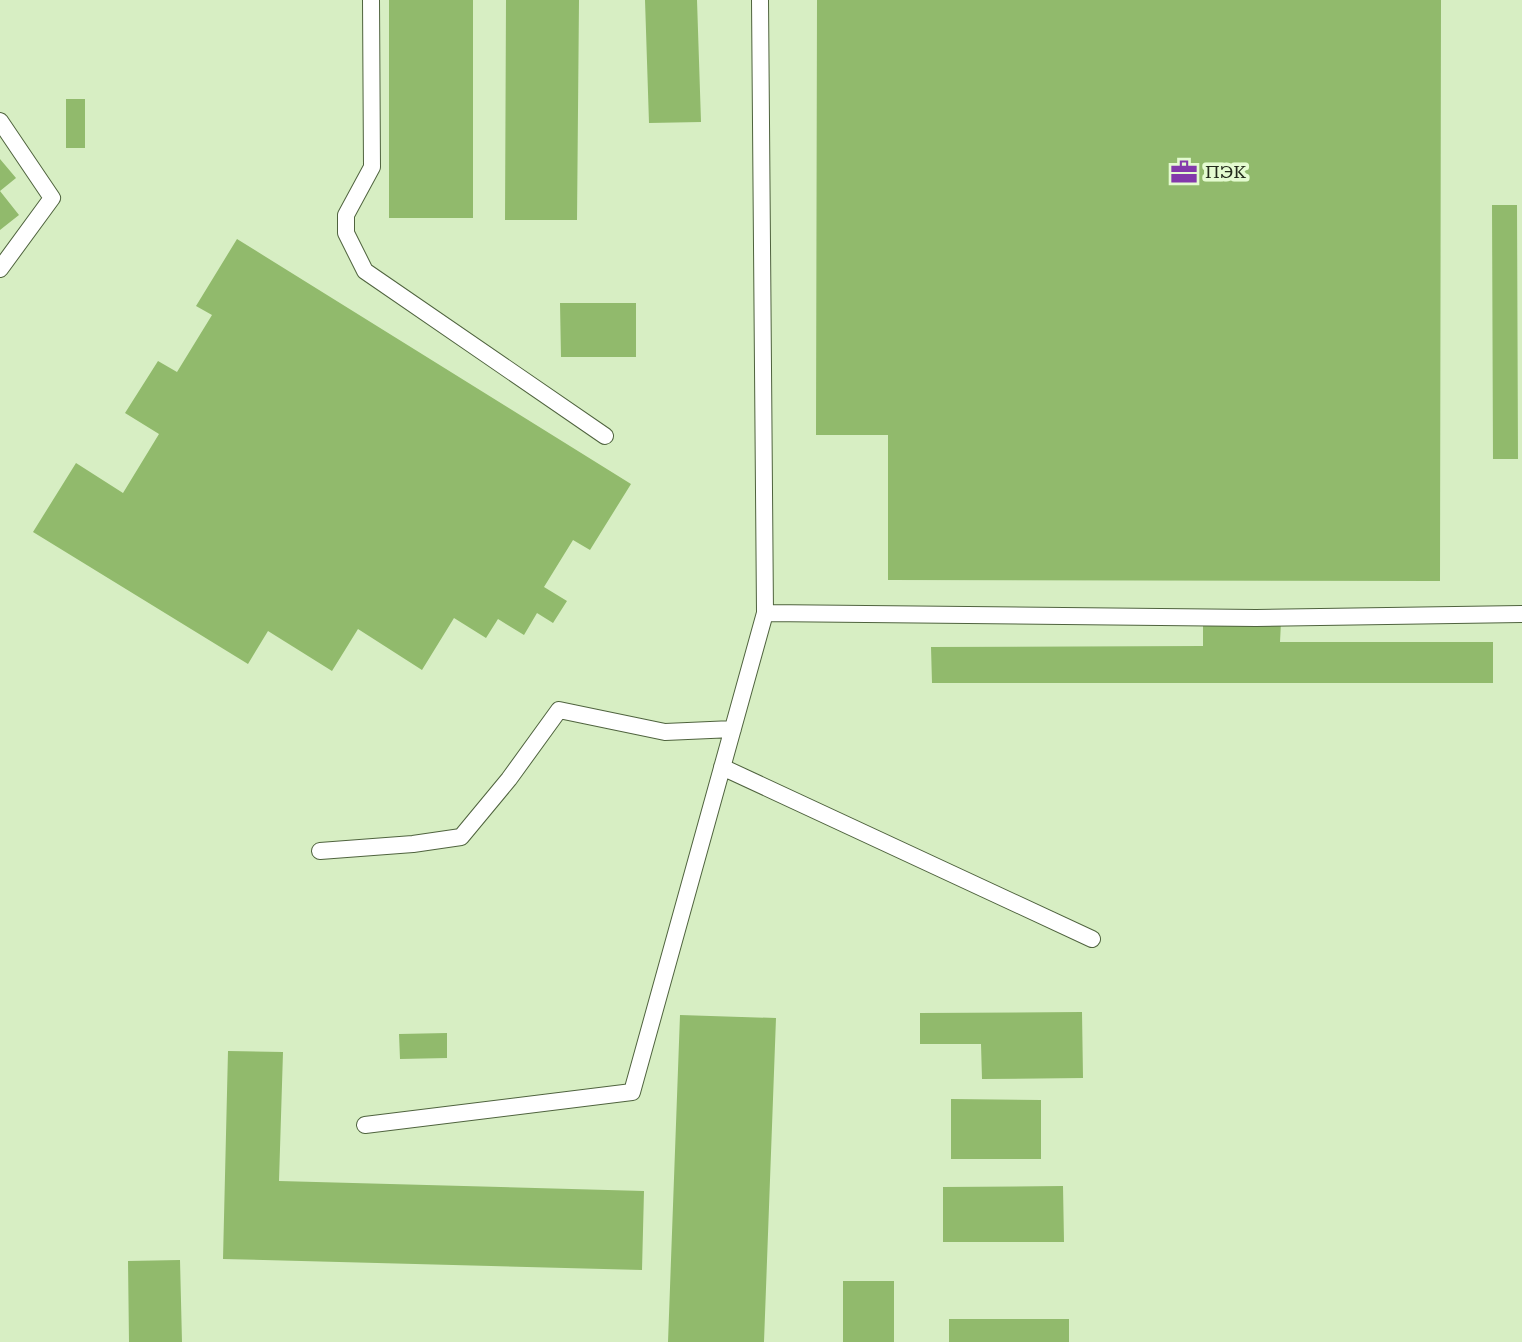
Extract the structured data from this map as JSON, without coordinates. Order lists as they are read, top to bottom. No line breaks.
{"places":{"office":["ПЭК"]}}
